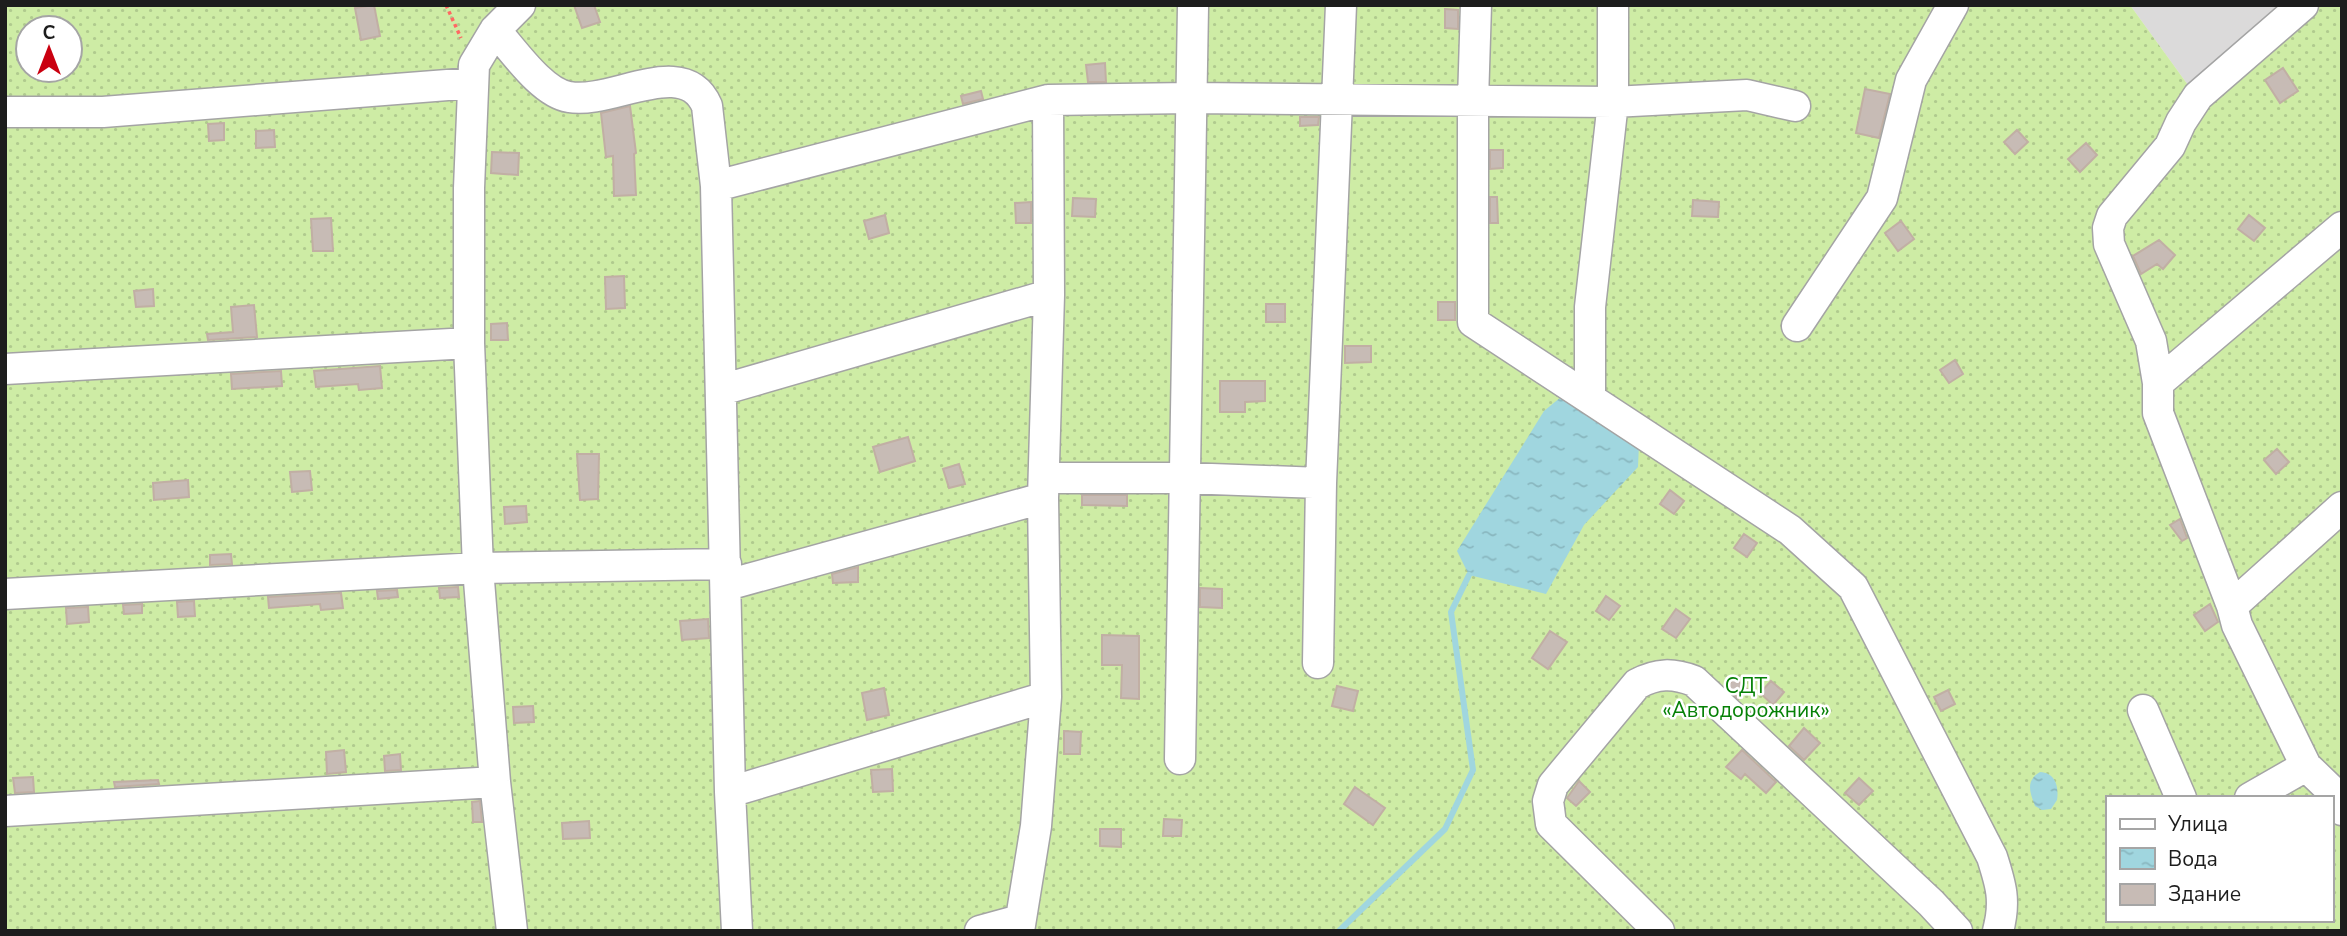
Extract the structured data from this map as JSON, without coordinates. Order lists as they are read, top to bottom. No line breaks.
{"parks":["СДТ «Автодорожник»"],"legend":["Улица","Вода","Здание"],"north":"top"}
